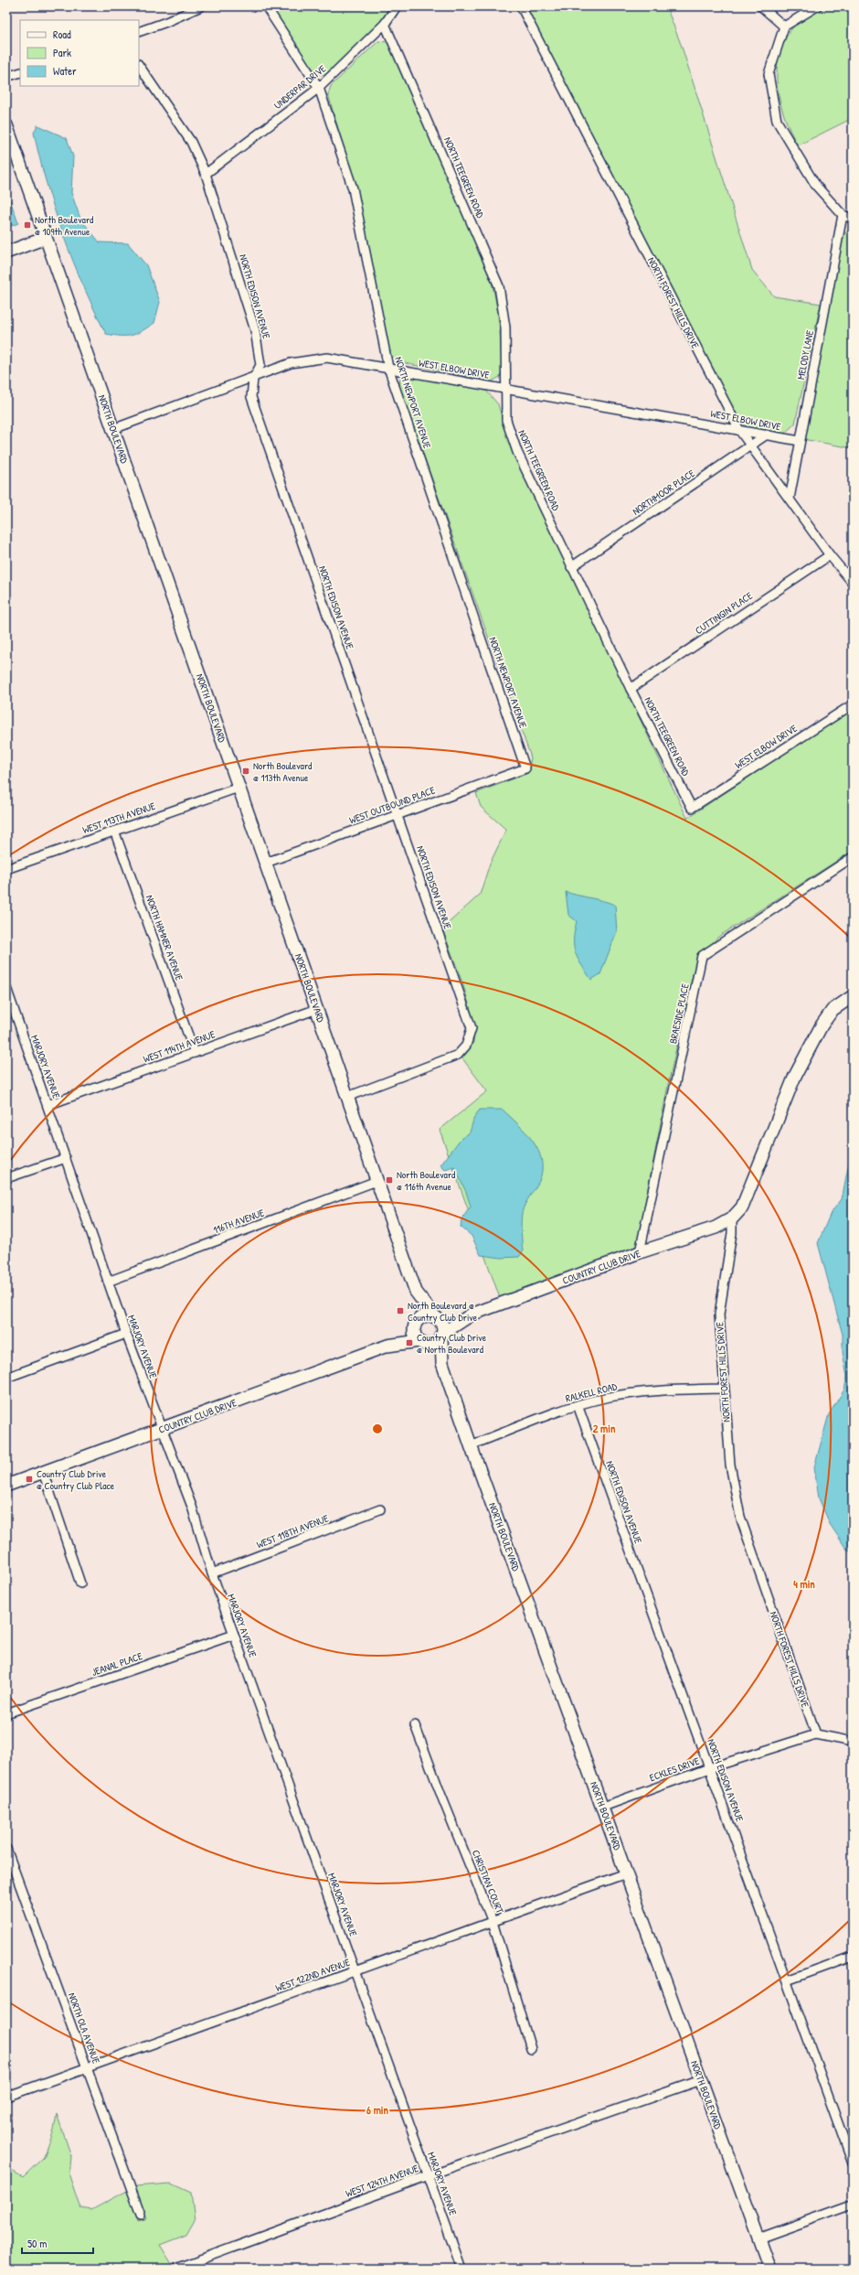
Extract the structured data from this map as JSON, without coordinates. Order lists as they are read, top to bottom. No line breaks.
{"streets":{"street":["UNDERPAR DRIVE","NORTH TEEGREEN ROAD","NORTH EDISON AVENUE","NORTH FOREST HILLS DRIVE","MELODY LANE","WEST ELBOW DRIVE","NORTH NEWPORT AVENUE","NORTH BOULEVARD","NORTHMOOR PLACE","CUTTINGIN PLACE","WEST OUTBOUND PLACE","WEST 113TH AVENUE","NORTH HAMNER AVENUE","BRAESIDE PLACE","WEST 114TH AVENUE","MARJORY AVENUE","116TH AVENUE","COUNTRY CLUB DRIVE","RALKELL ROAD","WEST 118TH AVENUE","JEANAL PLACE","ECKLES DRIVE","CHRISTIAN COURT","WEST 122ND AVENUE","NORTH OLA AVENUE","WEST 124TH AVENUE"]},"crossings":[["UNDERPAR DRIVE","NORTH TEEGREEN ROAD"],["UNDERPAR DRIVE","NORTH EDISON AVENUE"],["UNDERPAR DRIVE","NORTH NEWPORT AVENUE"],["NORTH TEEGREEN ROAD","WEST ELBOW DRIVE"],["NORTH TEEGREEN ROAD","NORTHMOOR PLACE"],["NORTH TEEGREEN ROAD","CUTTINGIN PLACE"],["NORTH EDISON AVENUE","WEST ELBOW DRIVE"],["NORTH EDISON AVENUE","NORTH BOULEVARD"],["NORTH EDISON AVENUE","WEST OUTBOUND PLACE"],["NORTH EDISON AVENUE","RALKELL ROAD"],["NORTH EDISON AVENUE","ECKLES DRIVE"],["NORTH FOREST HILLS DRIVE","MELODY LANE"],["NORTH FOREST HILLS DRIVE","WEST ELBOW DRIVE"],["NORTH FOREST HILLS DRIVE","NORTHMOOR PLACE"],["NORTH FOREST HILLS DRIVE","CUTTINGIN PLACE"],["NORTH FOREST HILLS DRIVE","COUNTRY CLUB DRIVE"],["NORTH FOREST HILLS DRIVE","RALKELL ROAD"],["NORTH FOREST HILLS DRIVE","ECKLES DRIVE"],["MELODY LANE","WEST ELBOW DRIVE"],["WEST ELBOW DRIVE","NORTH NEWPORT AVENUE"],["WEST ELBOW DRIVE","NORTH BOULEVARD"],["WEST ELBOW DRIVE","NORTHMOOR PLACE"],["NORTH NEWPORT AVENUE","WEST OUTBOUND PLACE"],["NORTH BOULEVARD","WEST OUTBOUND PLACE"],["NORTH BOULEVARD","WEST 113TH AVENUE"],["NORTH BOULEVARD","WEST 114TH AVENUE"],["NORTH BOULEVARD","116TH AVENUE"],["NORTH BOULEVARD","COUNTRY CLUB DRIVE"],["NORTH BOULEVARD","RALKELL ROAD"],["NORTH BOULEVARD","ECKLES DRIVE"],["NORTH BOULEVARD","WEST 122ND AVENUE"],["NORTH BOULEVARD","WEST 124TH AVENUE"],["WEST 113TH AVENUE","NORTH HAMNER AVENUE"],["NORTH HAMNER AVENUE","WEST 114TH AVENUE"],["BRAESIDE PLACE","COUNTRY CLUB DRIVE"],["WEST 114TH AVENUE","MARJORY AVENUE"],["MARJORY AVENUE","116TH AVENUE"],["MARJORY AVENUE","COUNTRY CLUB DRIVE"],["MARJORY AVENUE","WEST 118TH AVENUE"],["MARJORY AVENUE","JEANAL PLACE"],["MARJORY AVENUE","WEST 122ND AVENUE"],["MARJORY AVENUE","WEST 124TH AVENUE"],["CHRISTIAN COURT","WEST 122ND AVENUE"],["WEST 122ND AVENUE","NORTH OLA AVENUE"]],"places":{"transit":["North Boulevard @ 109th Avenue","North Boulevard @ 113th Avenue","North Boulevard @ 116th Avenue","North Boulevard @ Country Club Drive","Country Club Drive @ North Boulevard","Country Club Drive @ Country Club Place"]},"legend":["Road","Park","Water"],"scale_bar":"50 m","rings":["2 min","4 min","6 min"]}
